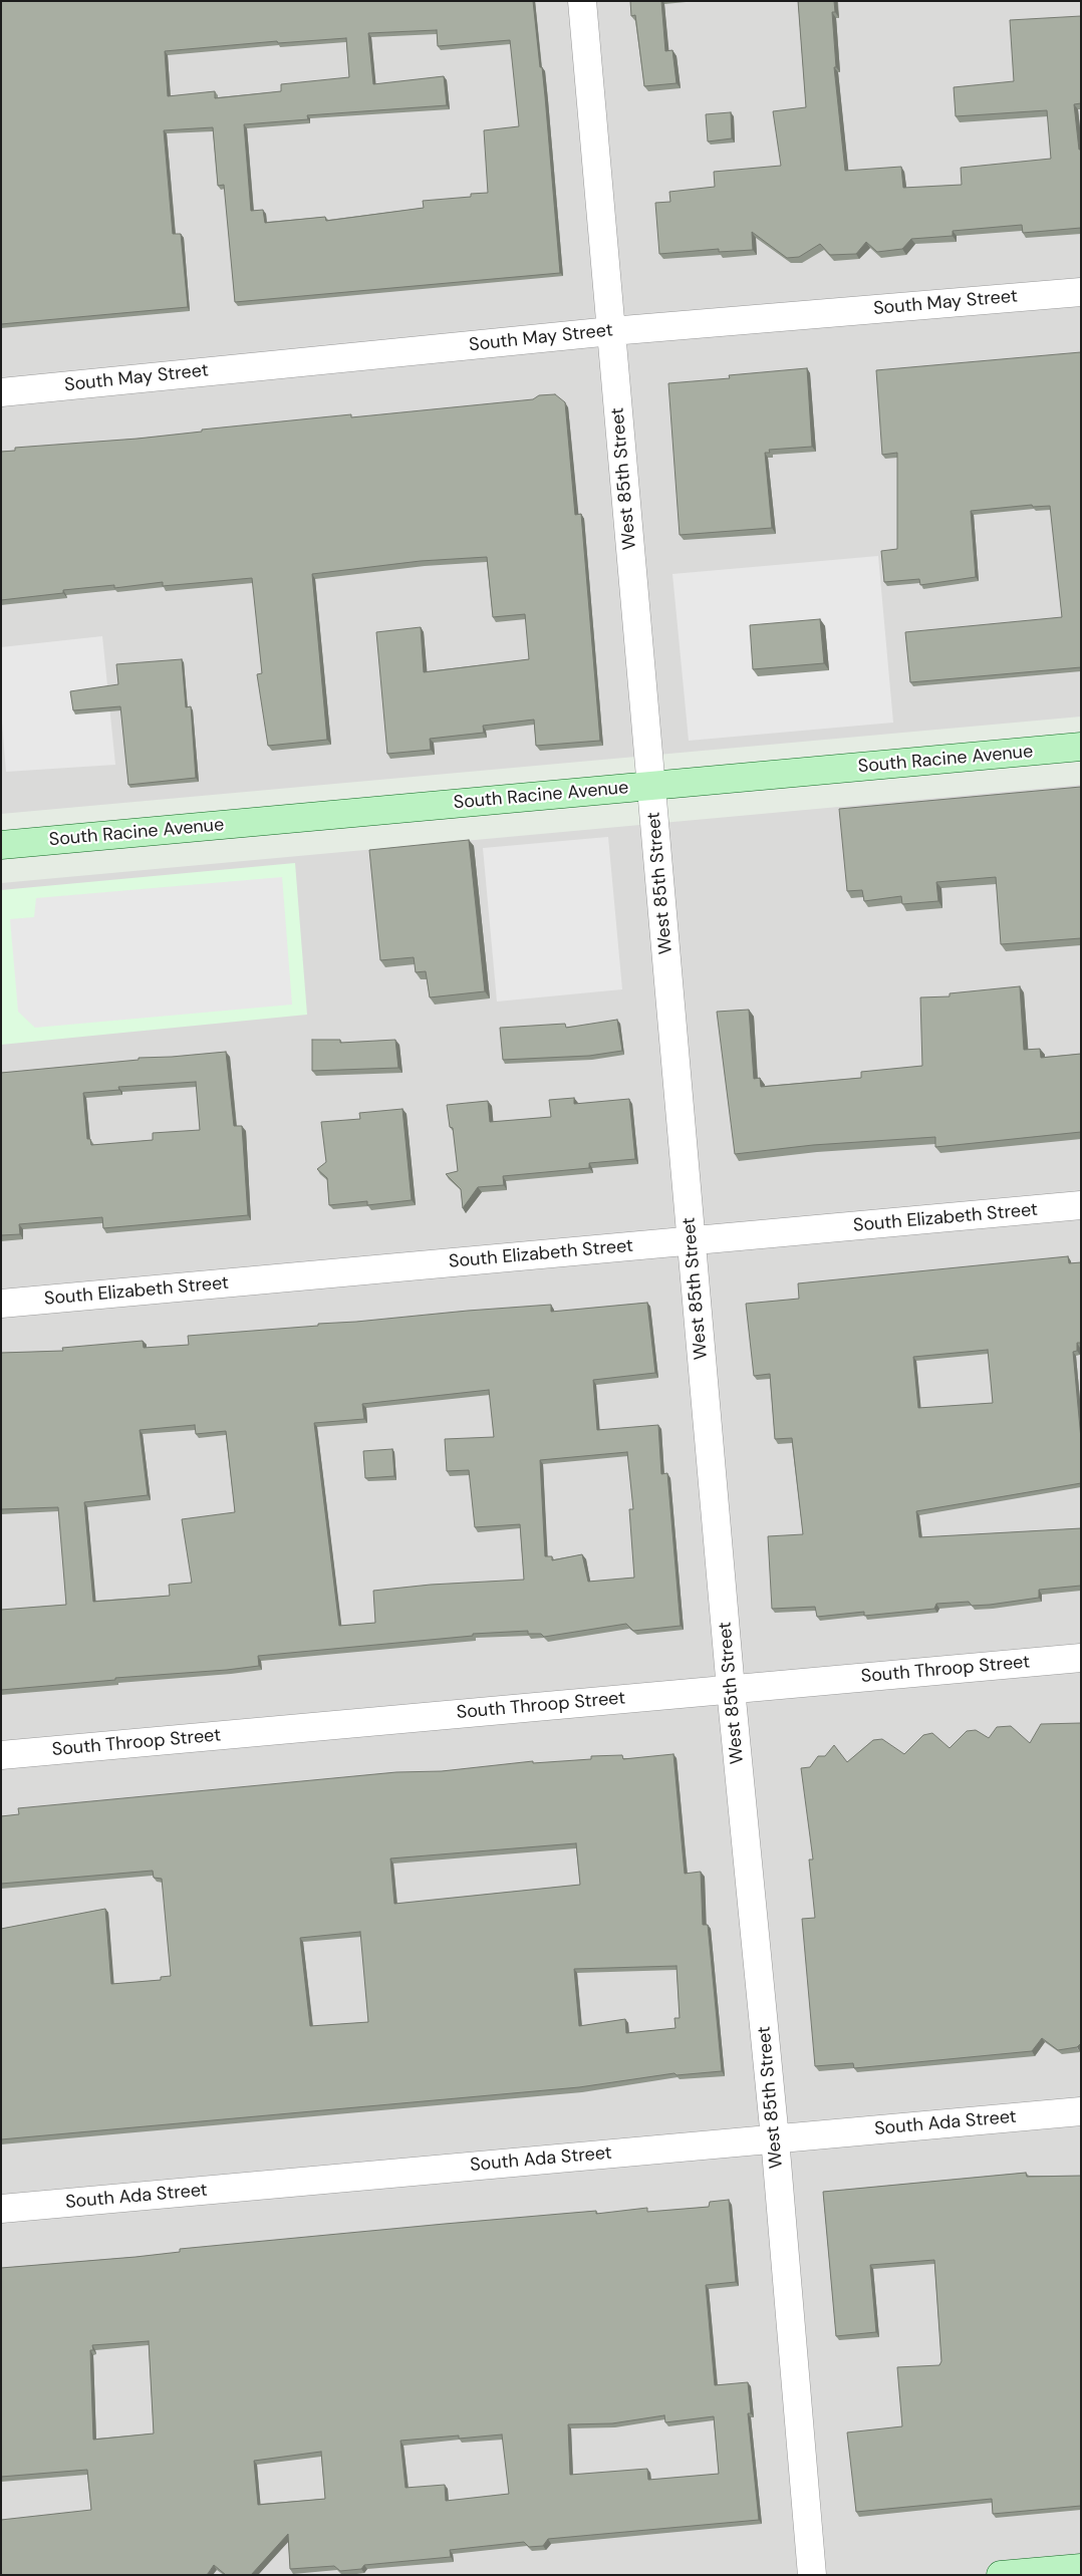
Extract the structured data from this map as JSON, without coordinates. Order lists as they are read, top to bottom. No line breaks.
{"streets":{"street":["South May Street","West 85th Street","South Racine Avenue","South Elizabeth Street","South Throop Street","South Ada Street"]},"crossings":[["South May Street","West 85th Street"],["West 85th Street","South Racine Avenue"],["West 85th Street","South Elizabeth Street"],["West 85th Street","South Throop Street"],["West 85th Street","South Ada Street"]]}
